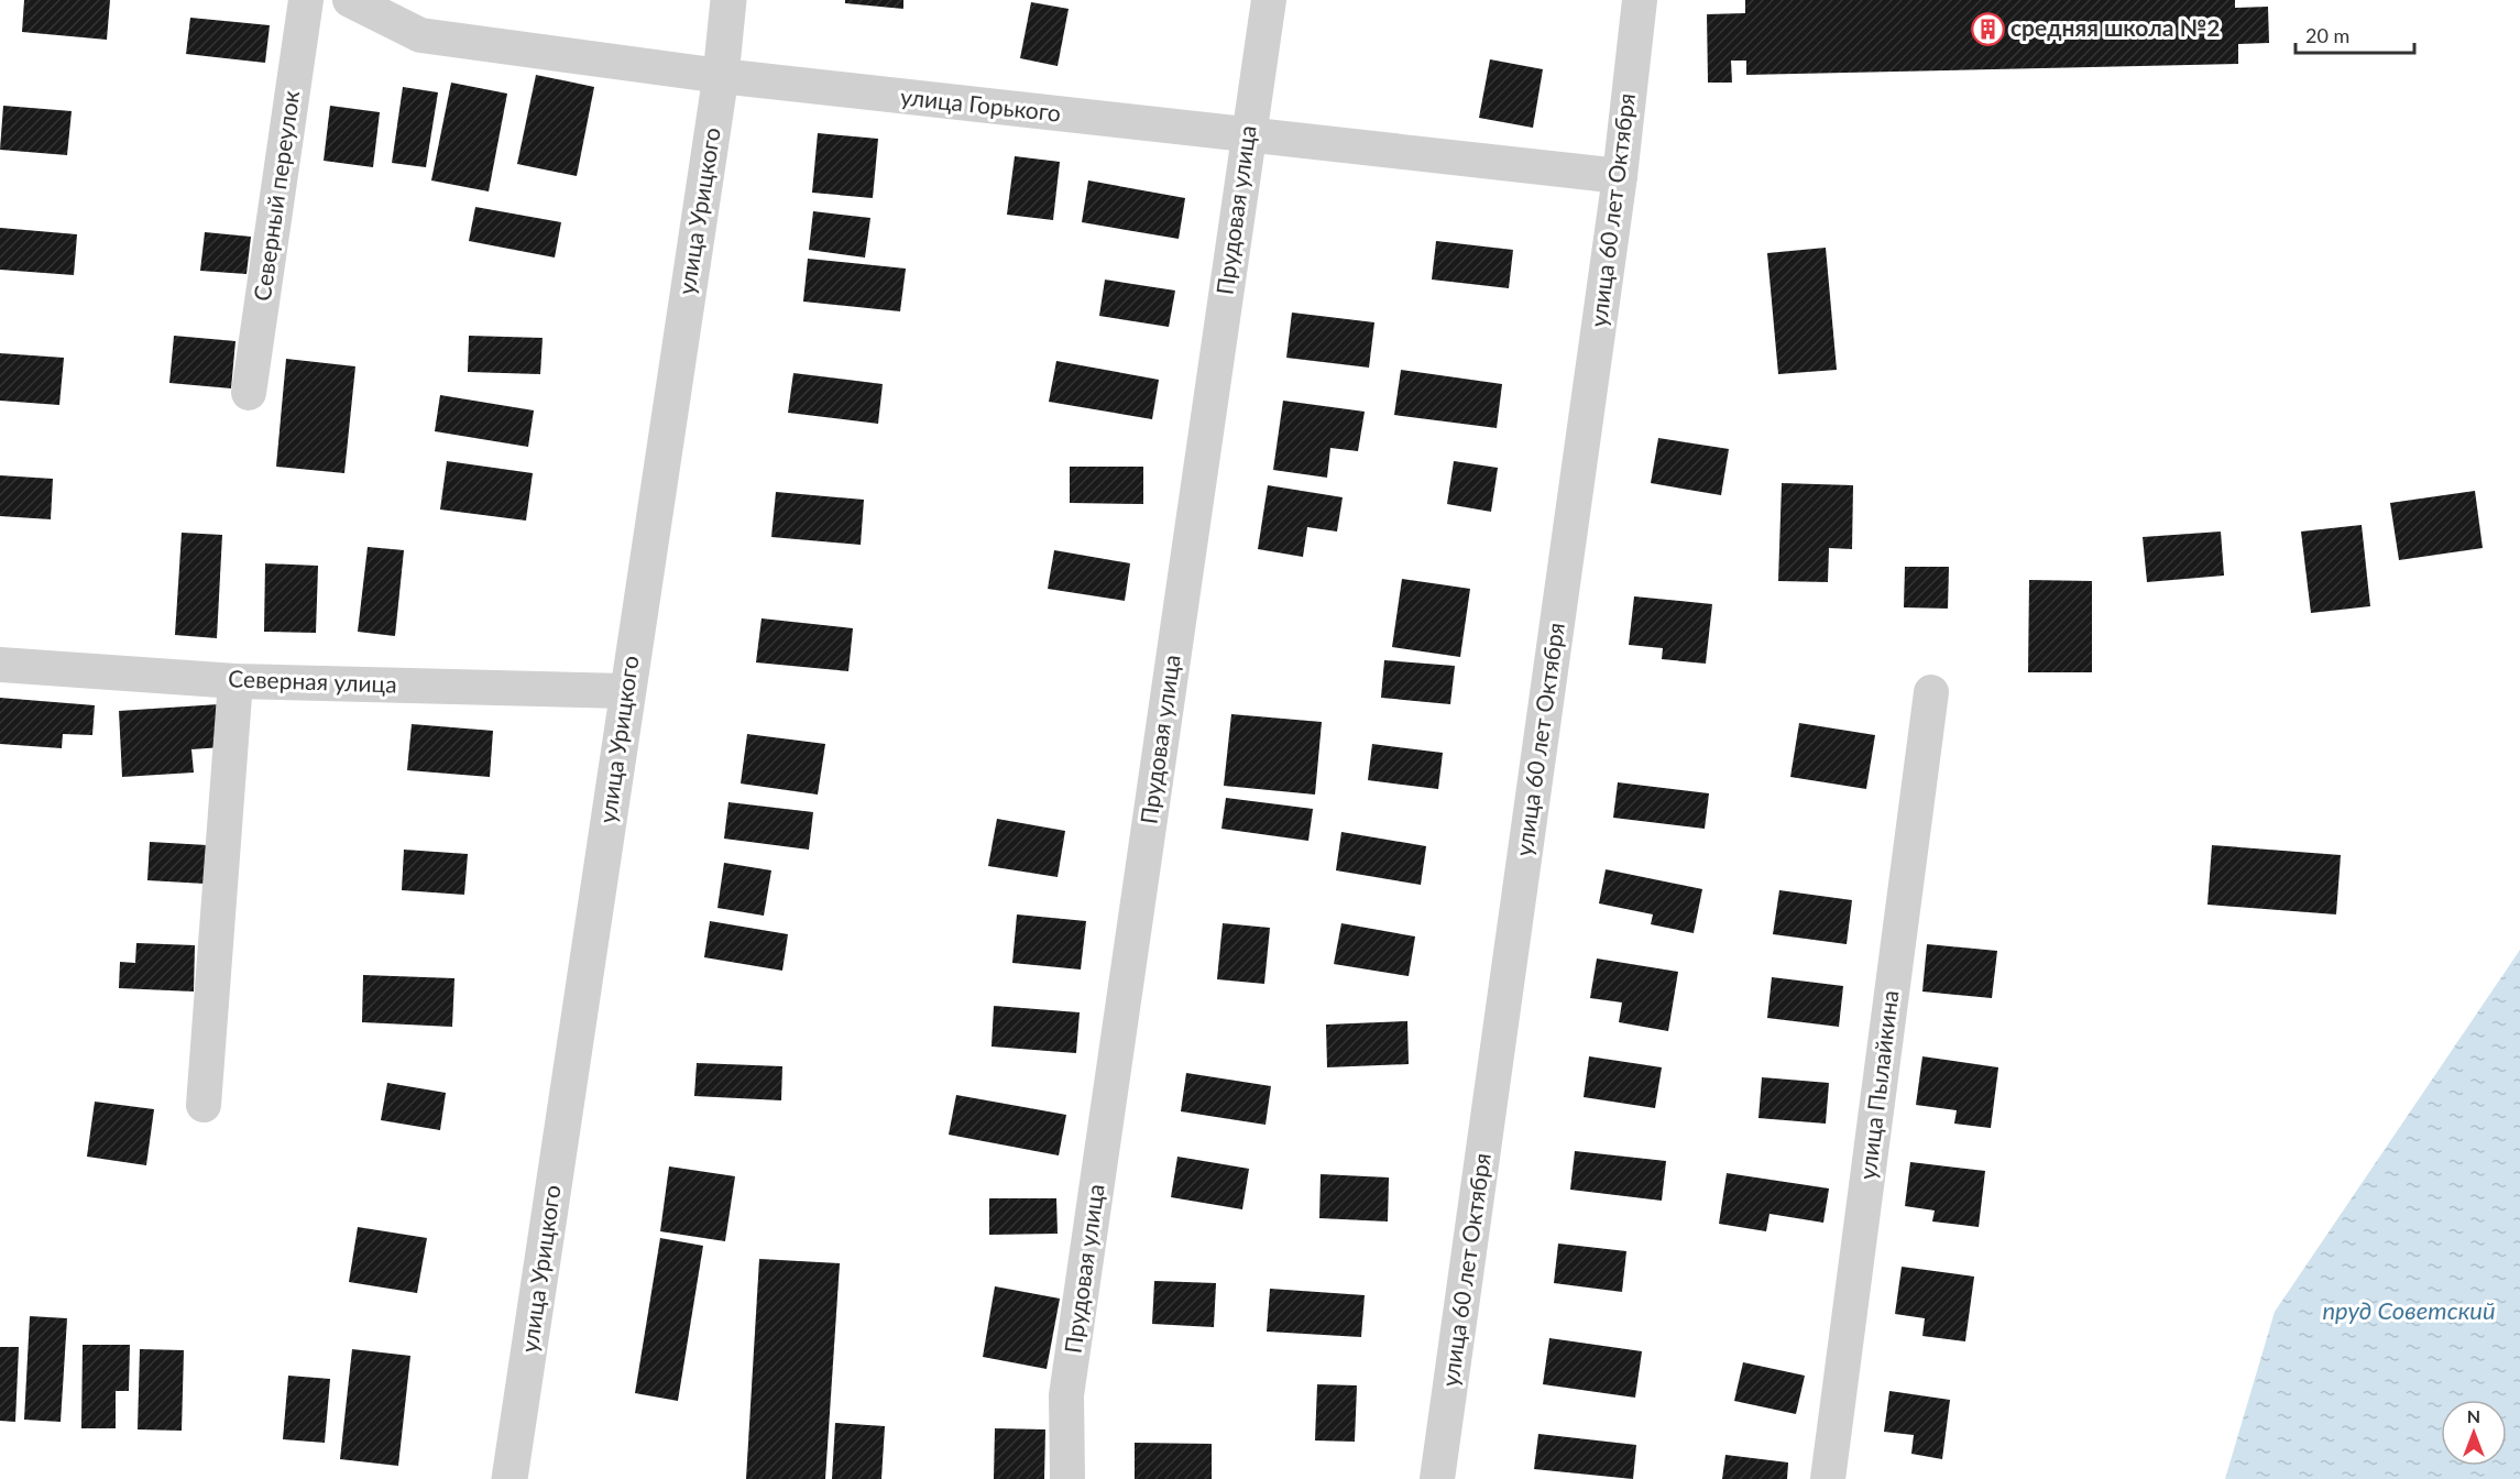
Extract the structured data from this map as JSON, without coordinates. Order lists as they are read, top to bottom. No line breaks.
{"streets":{"street":["улица Горького","Северный переулок","Прудовая улица","улица 60 лет Октября","улица Урицкого","Северная улица","улица Пылайкина"]},"crossings":[["улица Горького","Прудовая улица"],["улица Горького","улица 60 лет Октября"],["улица Горького","улица Урицкого"],["улица Урицкого","Северная улица"]],"water":["пруд Советский"],"places":{"building":["средняя школа №2"]},"scale_bar":"20 m","north":"top"}
